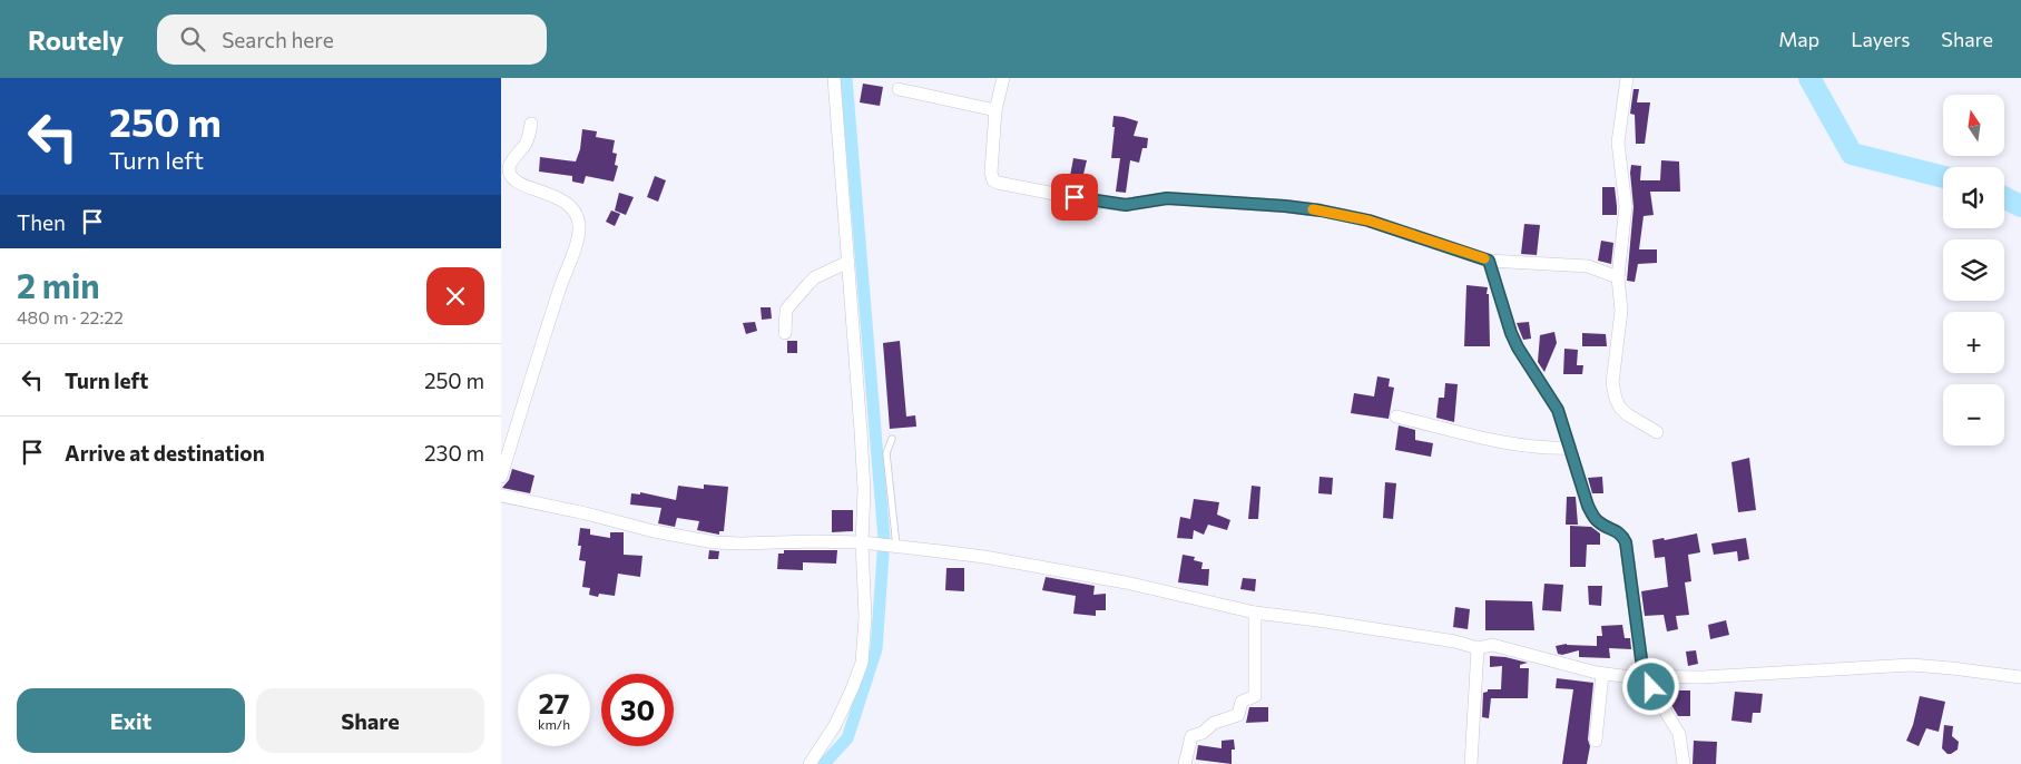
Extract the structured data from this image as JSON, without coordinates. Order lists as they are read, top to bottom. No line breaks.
{"north":"top","page":{"header":"Routely","search":"Search here","nav":["Map","Layers","Share"],"turn":["250 m","Turn left"],"map_buttons":["+","−"],"then":"Then","heading":["2 min","480 m · 22:22"],"list":[{"name":"Turn left","value":"250 m"},{"name":"Arrive at destination","value":"230 m"}],"speed":"27 km/h","limit":"30","buttons":["Exit","Share"]}}
